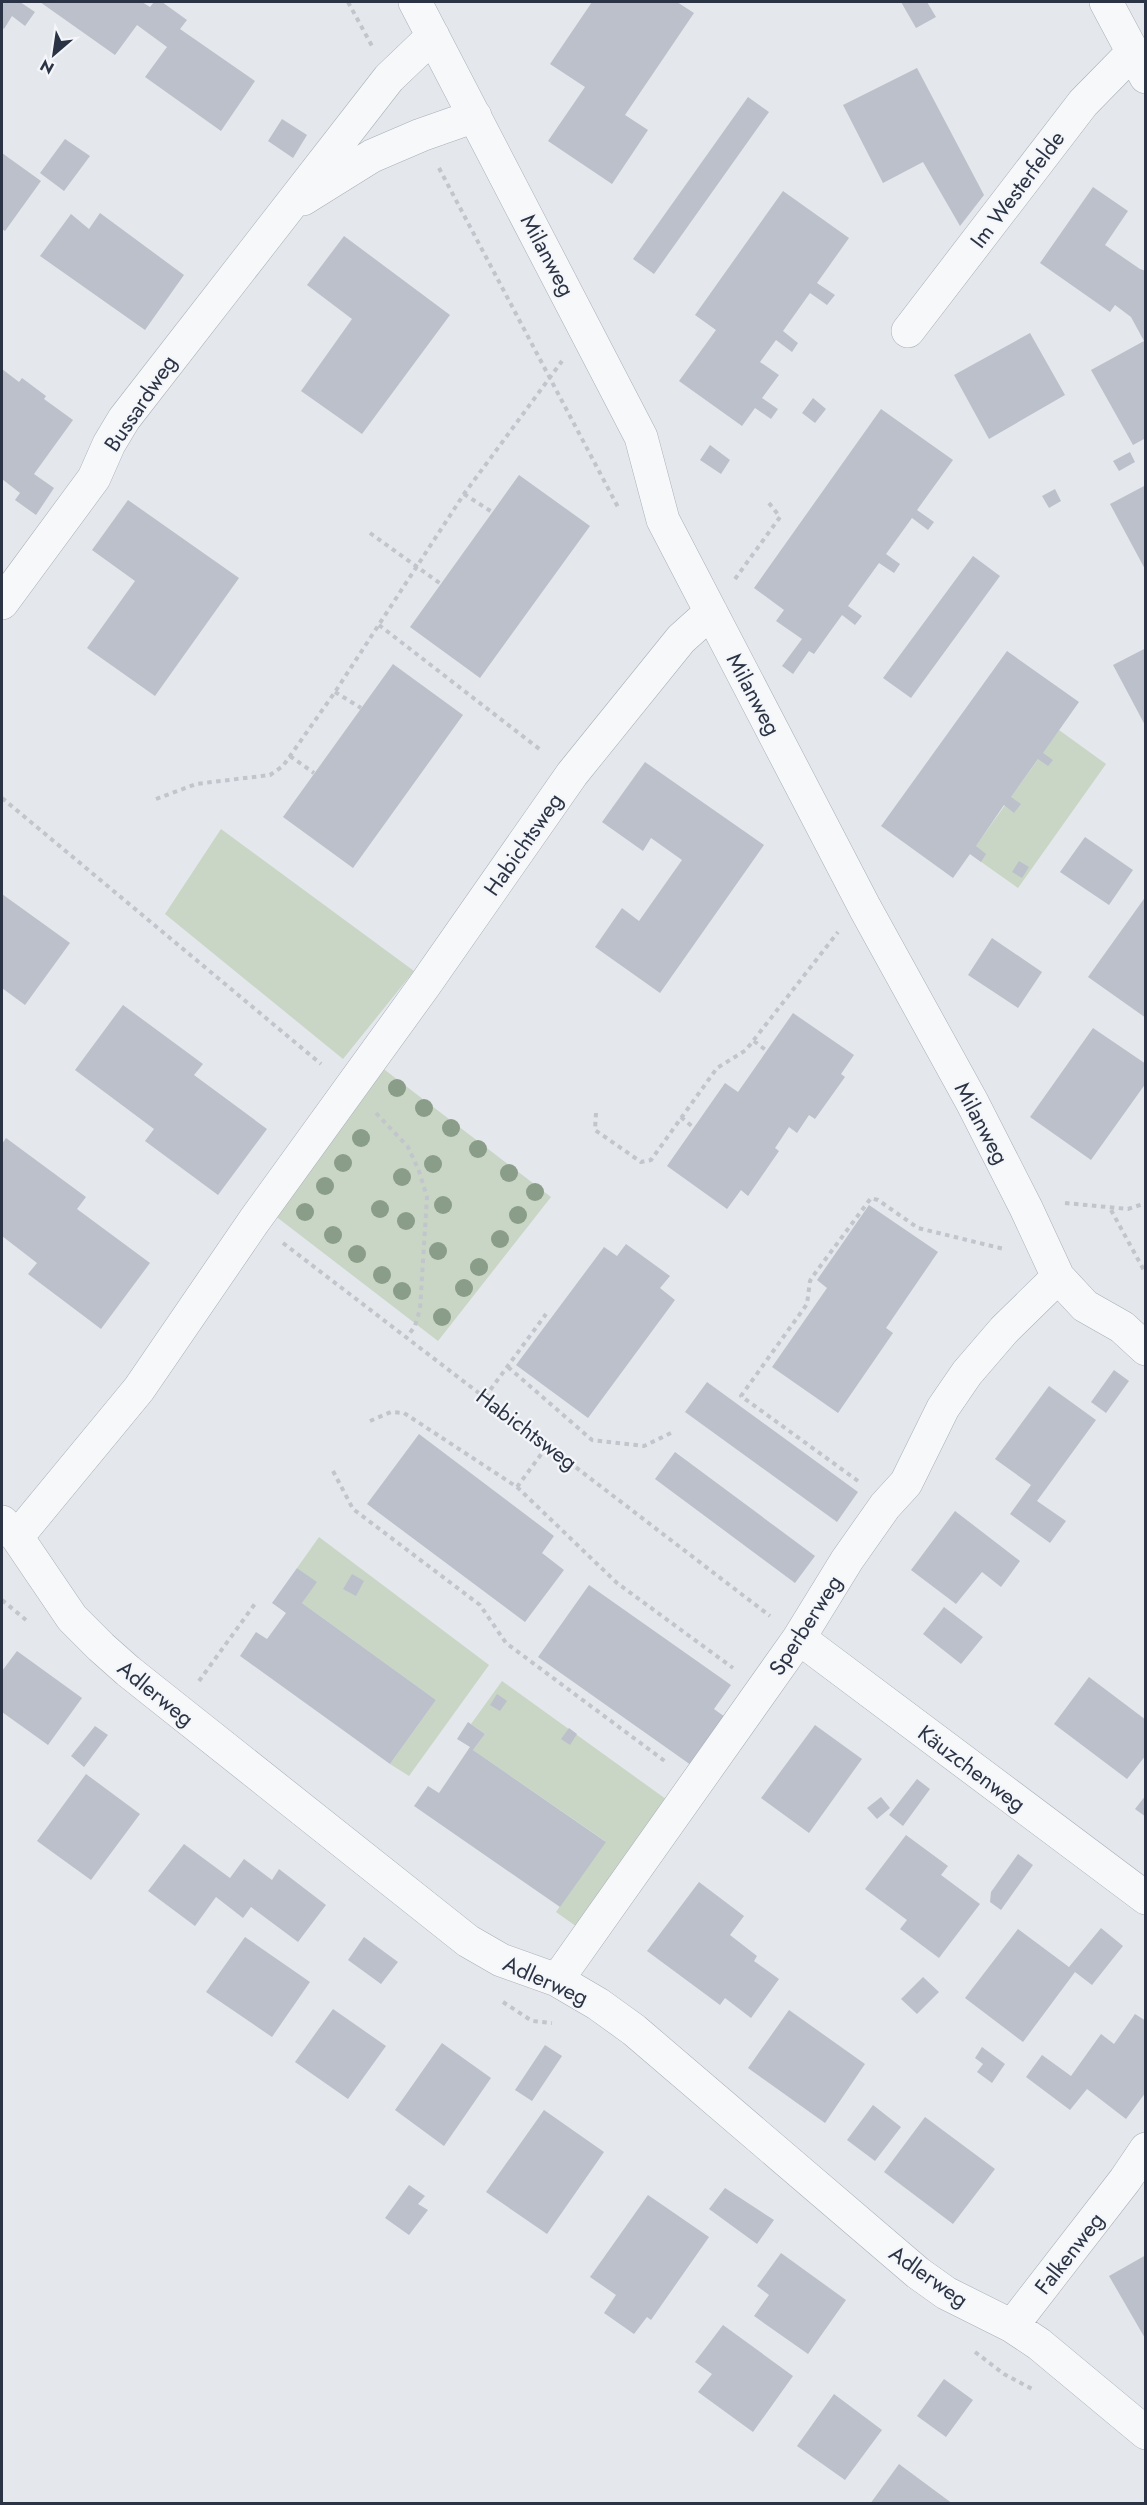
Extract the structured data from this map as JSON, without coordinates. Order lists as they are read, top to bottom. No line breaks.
{"streets":{"street":["Im Westerfelde","Milanweg","Bussardweg","Habichtsweg","Sperberweg","Adlerweg","Käuzchenweg","Falkenweg"]},"crossings":[["Milanweg","Bussardweg"],["Milanweg","Habichtsweg"],["Milanweg","Sperberweg"],["Habichtsweg","Sperberweg"],["Habichtsweg","Adlerweg"],["Habichtsweg","Käuzchenweg"],["Sperberweg","Adlerweg"],["Sperberweg","Käuzchenweg"],["Adlerweg","Falkenweg"]],"north":"bottom left"}
